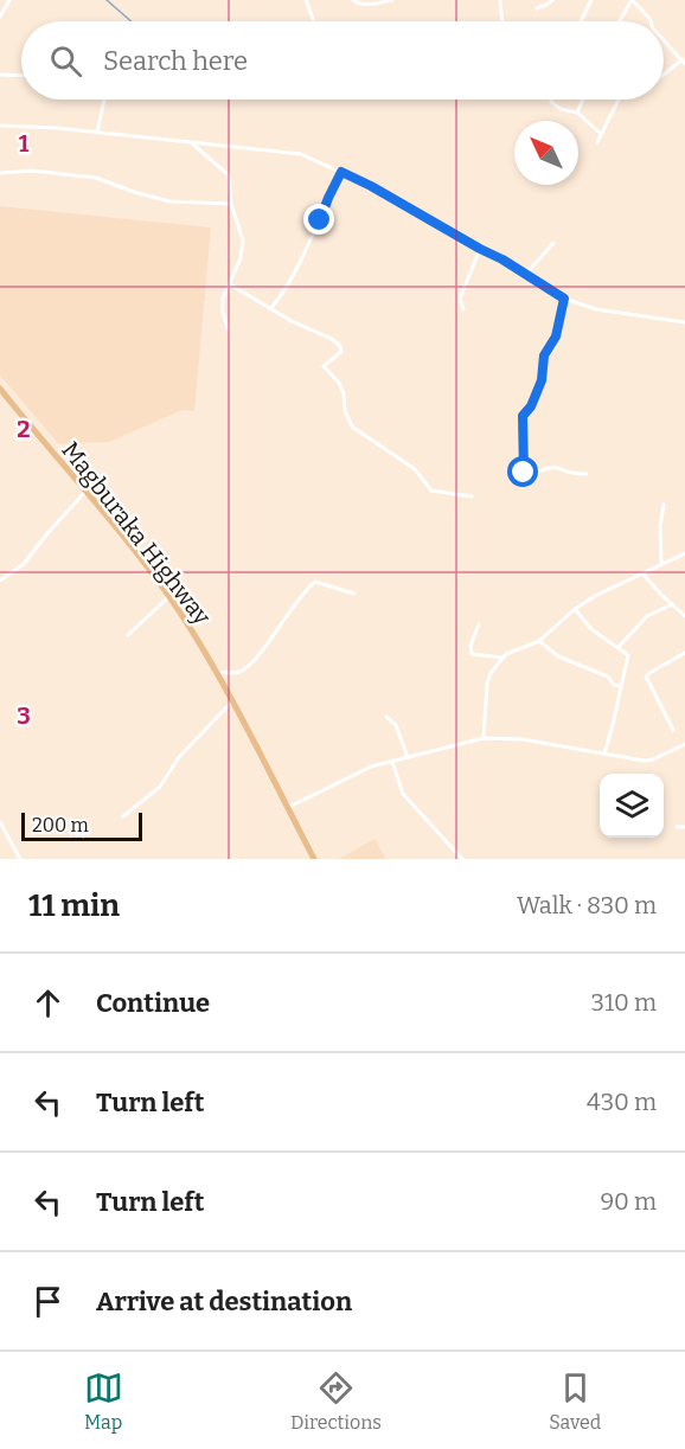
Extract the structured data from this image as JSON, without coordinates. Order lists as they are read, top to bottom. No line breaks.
{"streets":{"main road":["Magburaka Highway"]},"scale_bar":"200 m","north":"top left","page":{"search":"Search here","scale":"200 m","heading":["11 min","Walk · 830 m"],"list":[["Continue","310 m"],["Turn left","430 m"],["Turn left","90 m"],"Arrive at destination"],"nav":["Map","Directions","Saved"]},"grid":{"rows":["1","2","3"]}}
